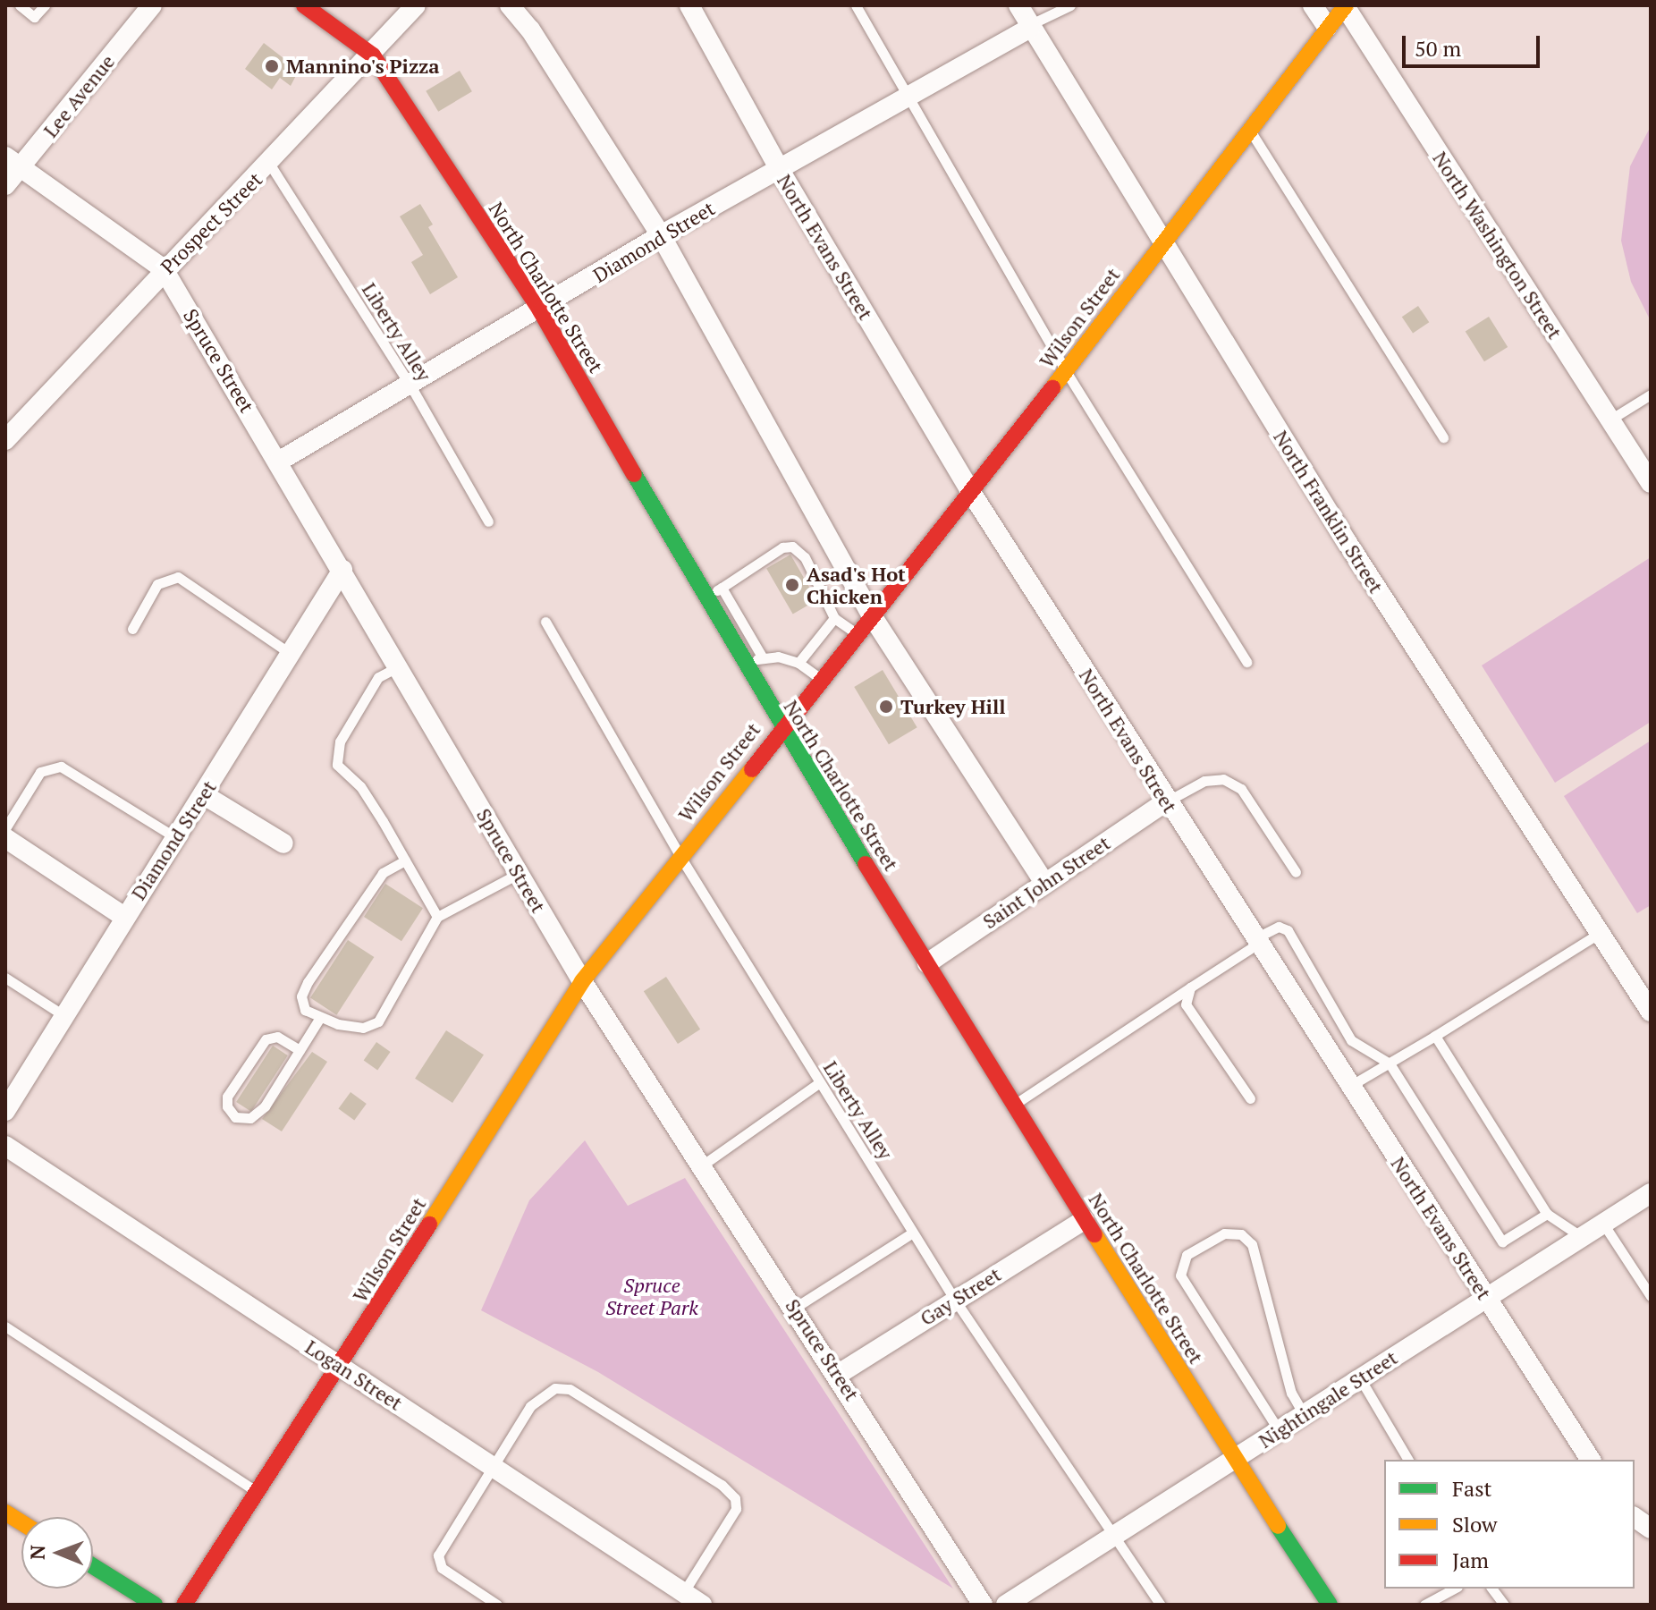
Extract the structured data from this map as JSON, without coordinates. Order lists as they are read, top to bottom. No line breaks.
{"streets":{"street":["Lee Avenue","Prospect Street","Diamond Street","North Washington Street","North Evans Street","North Charlotte Street","Wilson Street","Spruce Street","North Franklin Street","Saint John Street","Gay Street","Logan Street","Nightingale Street"],"lane":["Liberty Alley"]},"crossings":[["Lee Avenue","Spruce Street"],["Prospect Street","North Charlotte Street"],["Prospect Street","Liberty Alley"],["Prospect Street","Spruce Street"],["Diamond Street","North Evans Street"],["Diamond Street","North Charlotte Street"],["Diamond Street","Liberty Alley"],["Diamond Street","Spruce Street"],["Diamond Street","North Franklin Street"],["North Washington Street","Wilson Street"],["North Evans Street","Wilson Street"],["North Evans Street","Saint John Street"],["North Evans Street","Nightingale Street"],["North Charlotte Street","Wilson Street"],["North Charlotte Street","Saint John Street"],["North Charlotte Street","Gay Street"],["North Charlotte Street","Nightingale Street"],["Wilson Street","Liberty Alley"],["Wilson Street","Spruce Street"],["Wilson Street","North Franklin Street"],["Wilson Street","Logan Street"],["Liberty Alley","Gay Street"],["Liberty Alley","Nightingale Street"],["Spruce Street","Gay Street"]],"parks":["Spruce Street Park"],"places":["Mannino's Pizza","Asad's Hot Chicken","Turkey Hill"],"legend":["Fast","Slow","Jam"],"scale_bar":"50 m","north":"left"}
